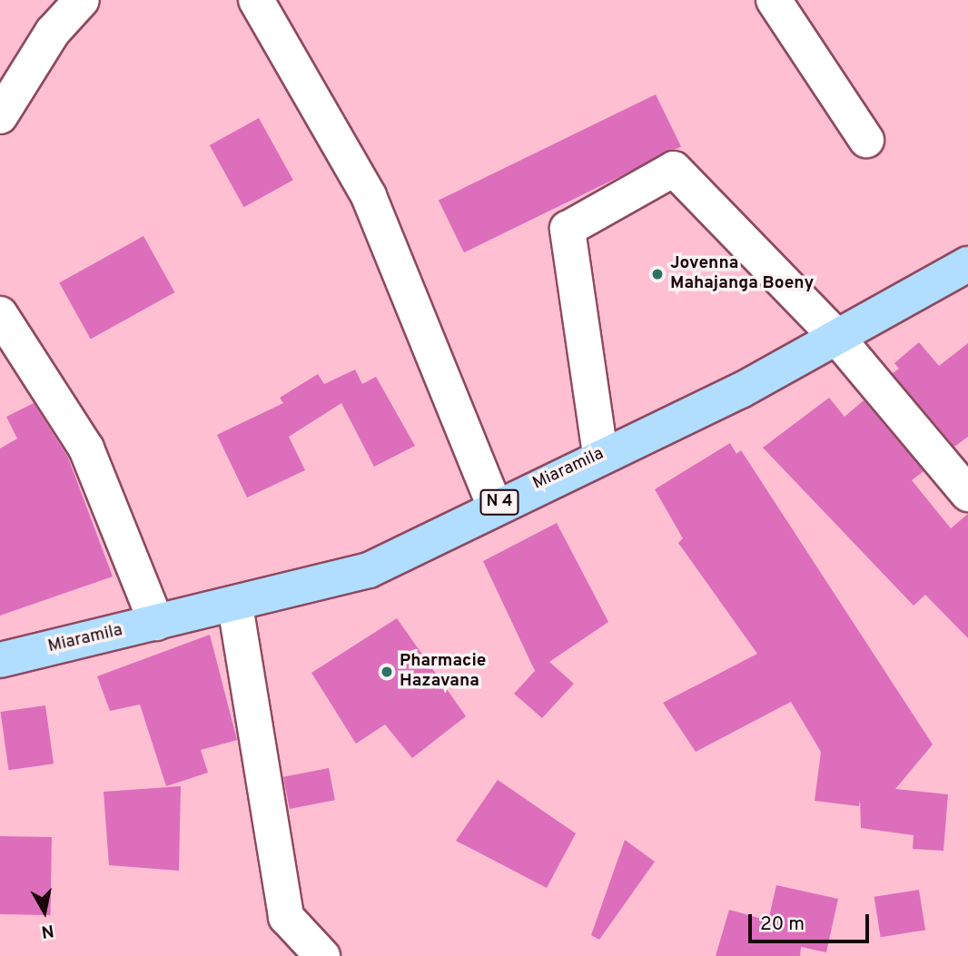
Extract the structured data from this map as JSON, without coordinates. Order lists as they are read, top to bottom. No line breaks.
{"streets":{"main road":["Miaramila","N 4"]},"places":["Jovenna Mahajanga Boeny","Pharmacie Hazavana"],"scale_bar":"20 m","north":"bottom"}
